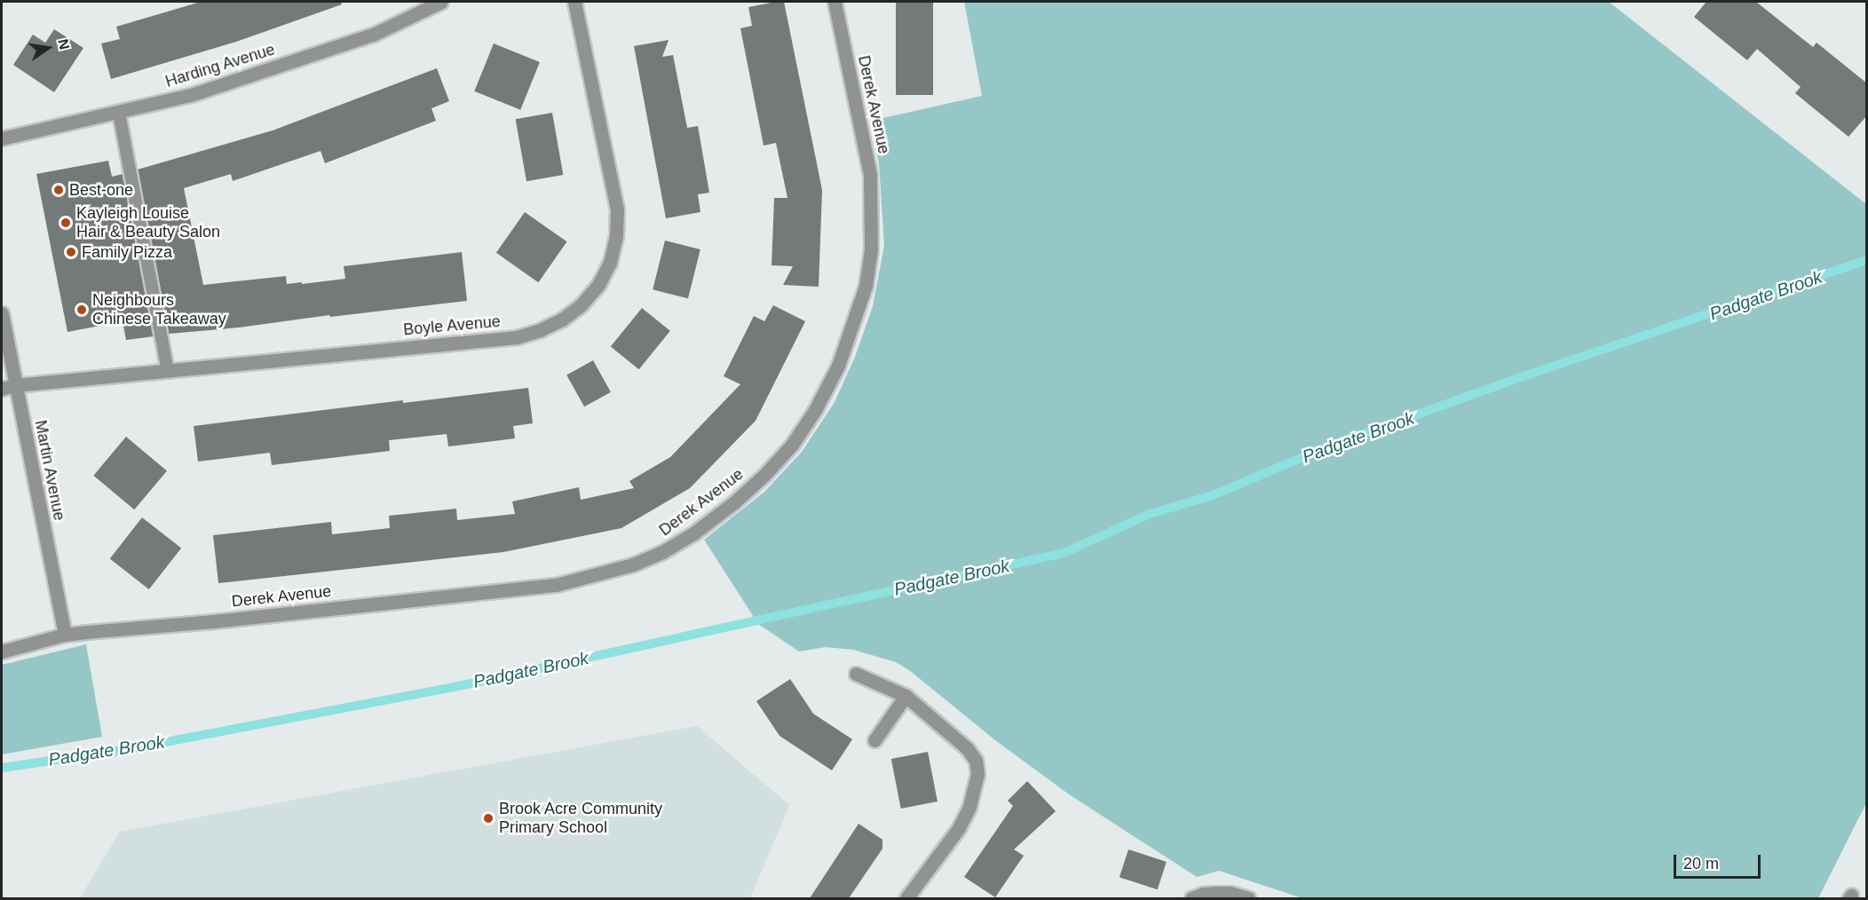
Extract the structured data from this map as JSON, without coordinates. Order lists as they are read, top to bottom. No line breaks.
{"streets":{"street":["Harding Avenue","Derek Avenue","Boyle Avenue","Martin Avenue"]},"crossings":[["Derek Avenue","Martin Avenue"],["Boyle Avenue","Martin Avenue"]],"water":["Padgate Brook"],"places":["Best-one","Kayleigh Louise Hair & Beauty Salon","Family Pizza","Neighbours Chinese Takeaway","Brook Acre Community Primary School"],"scale_bar":"20 m","north":"right"}
